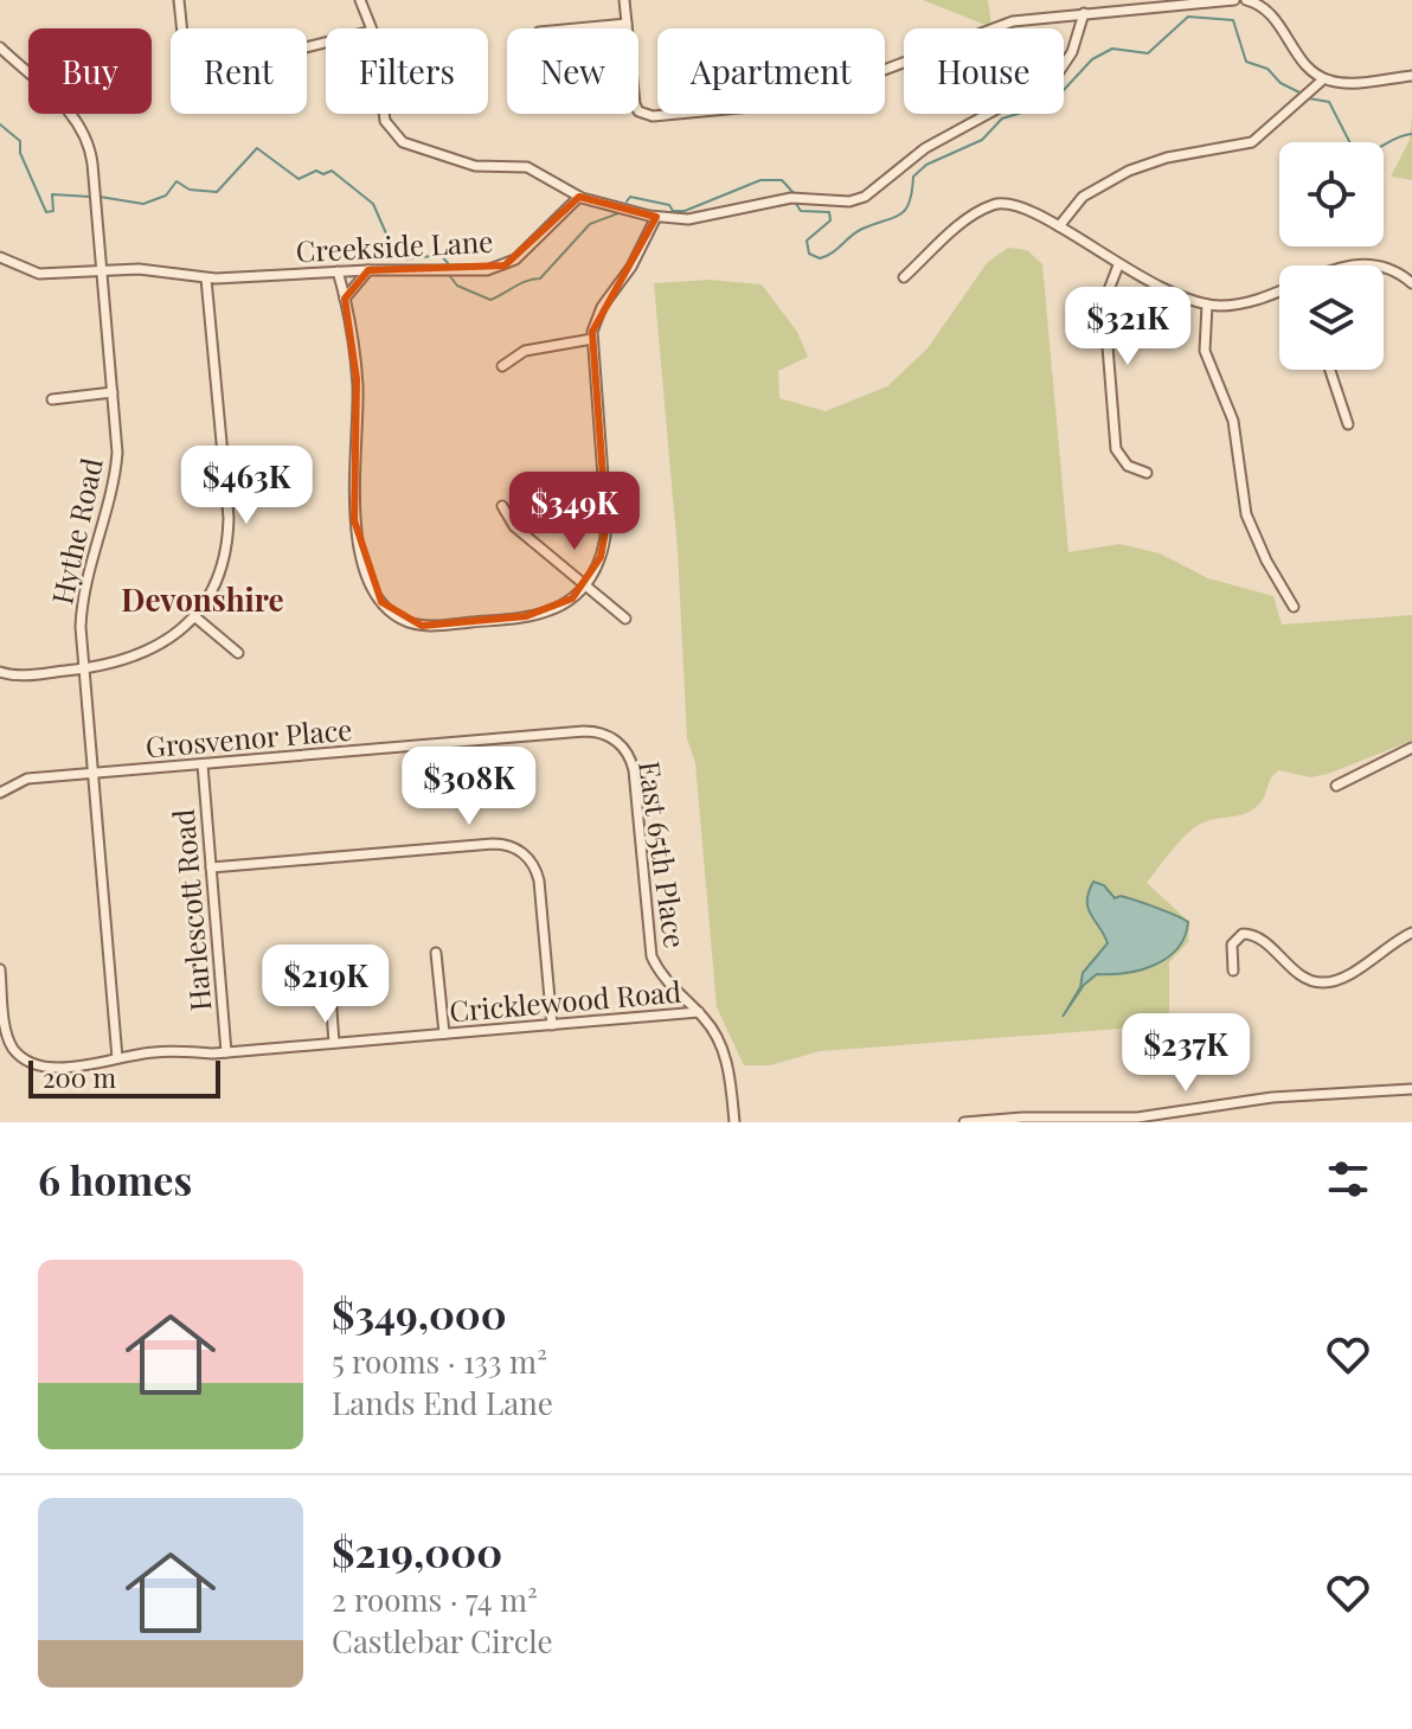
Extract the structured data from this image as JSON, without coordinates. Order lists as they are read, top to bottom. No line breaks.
{"streets":{"street":["Creekside Lane","Hythe Road","Grosvenor Place","East 65th Place","Harlescott Road","Cricklewood Road"]},"crossings":[["Creekside Lane","Hythe Road"],["Hythe Road","Grosvenor Place"],["Hythe Road","Cricklewood Road"],["Grosvenor Place","East 65th Place"],["Grosvenor Place","Harlescott Road"],["East 65th Place","Cricklewood Road"],["Harlescott Road","Cricklewood Road"]],"districts":["Devonshire"],"scale_bar":"200 m","page":{"chip":["Buy","Rent","Filters","New","Apartment","House"],"price":["$321K","$463K","$349K","$308K","$219K","$237K"],"scale":"200 m","heading":"6 homes","list":[{"name":"$349,000","note":"5 rooms · 133 m² · Lands End Lane"},{"name":"$219,000","note":"2 rooms · 74 m² · Castlebar Circle"}]}}
